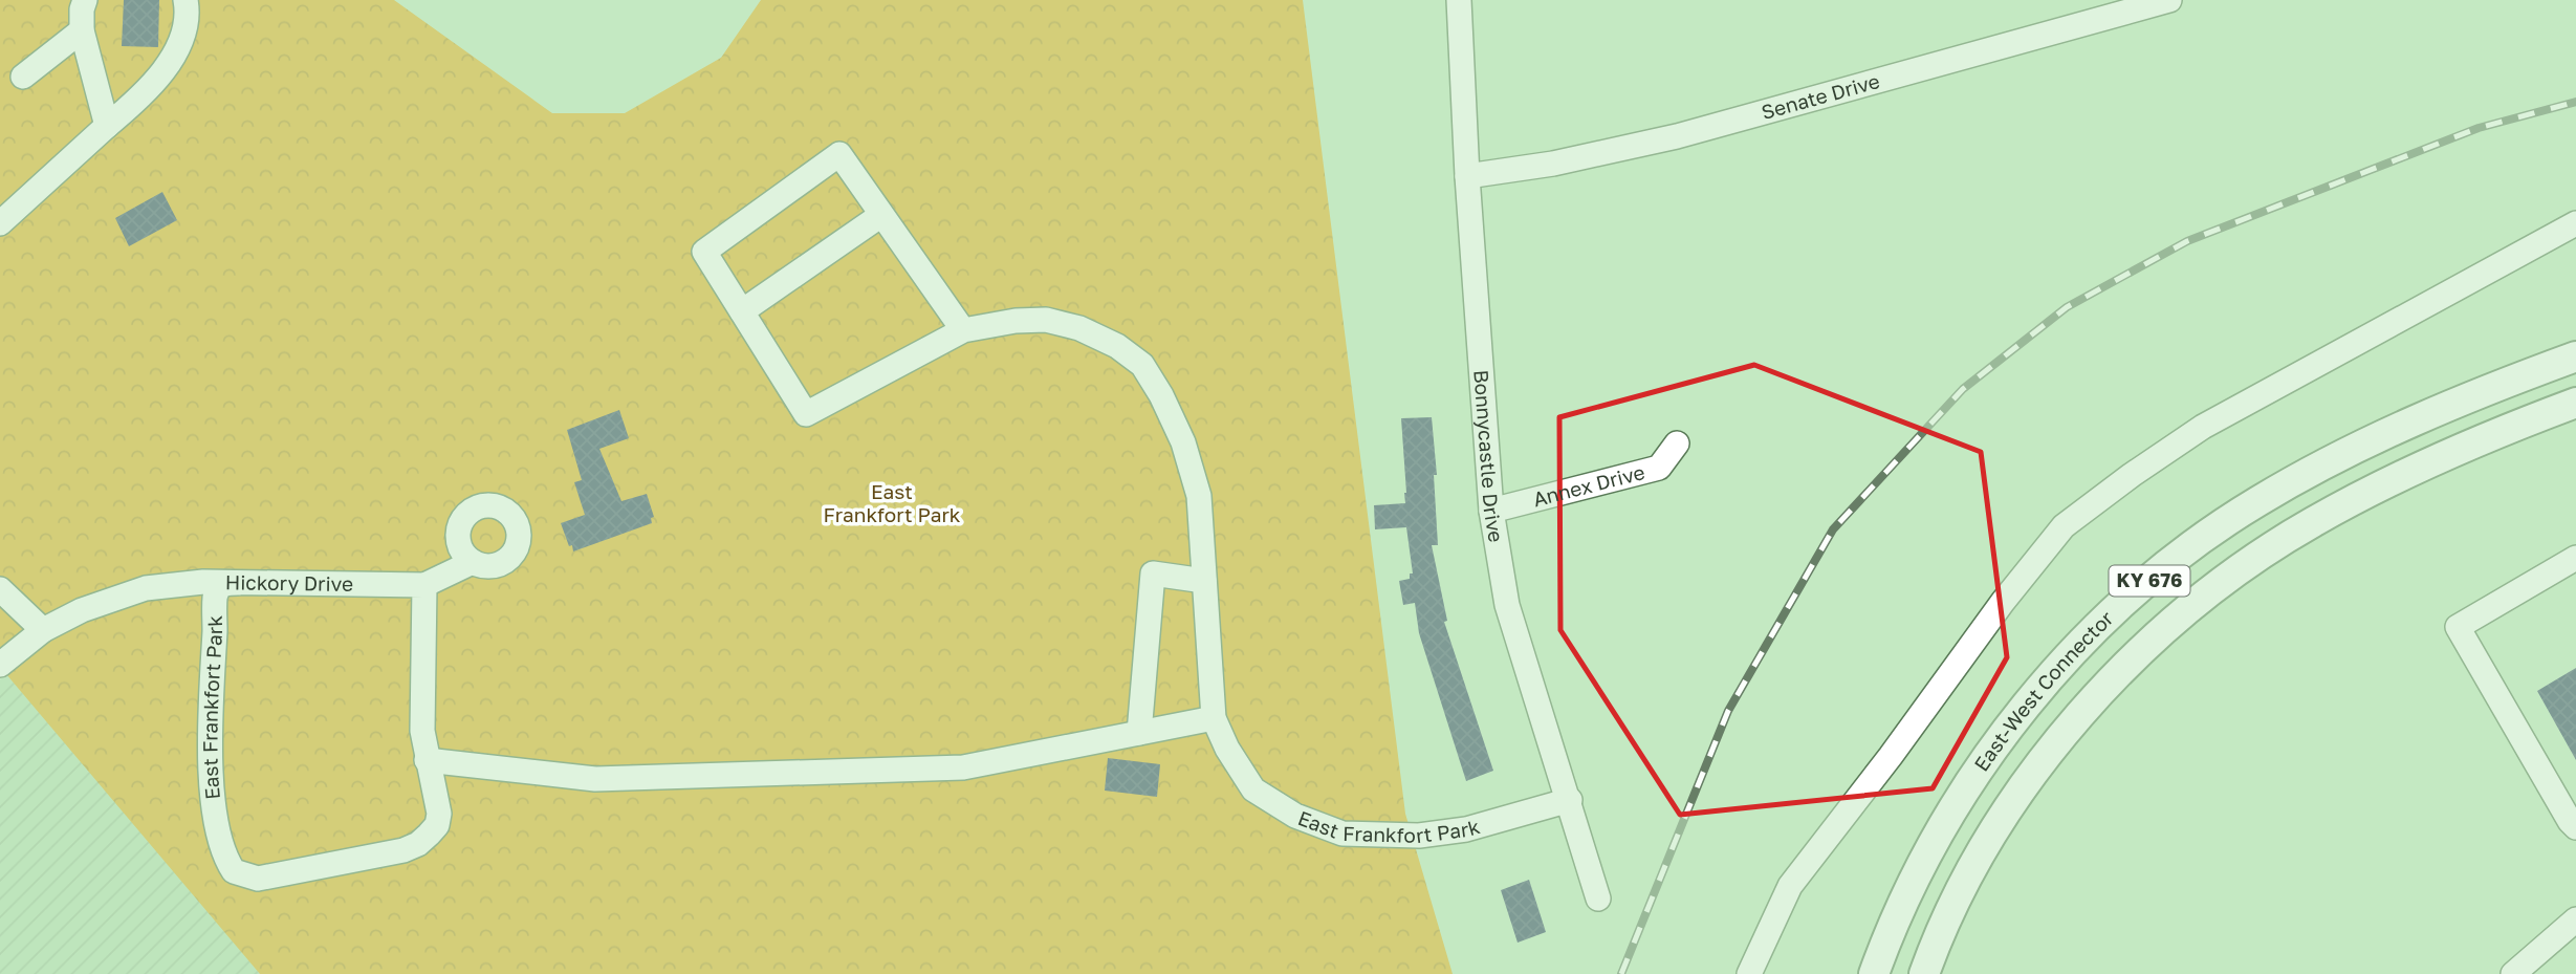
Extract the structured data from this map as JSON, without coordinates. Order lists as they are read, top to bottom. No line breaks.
{"streets":{"main road":["KY 676","East-West Connector"],"street":["Senate Drive","Bonnycastle Drive","Annex Drive","Hickory Drive","East Frankfort Park"]},"crossings":[["Senate Drive","Bonnycastle Drive"],["Bonnycastle Drive","Annex Drive"],["Bonnycastle Drive","East Frankfort Park"],["Hickory Drive","East Frankfort Park"]],"parks":["East Frankfort Park"]}
